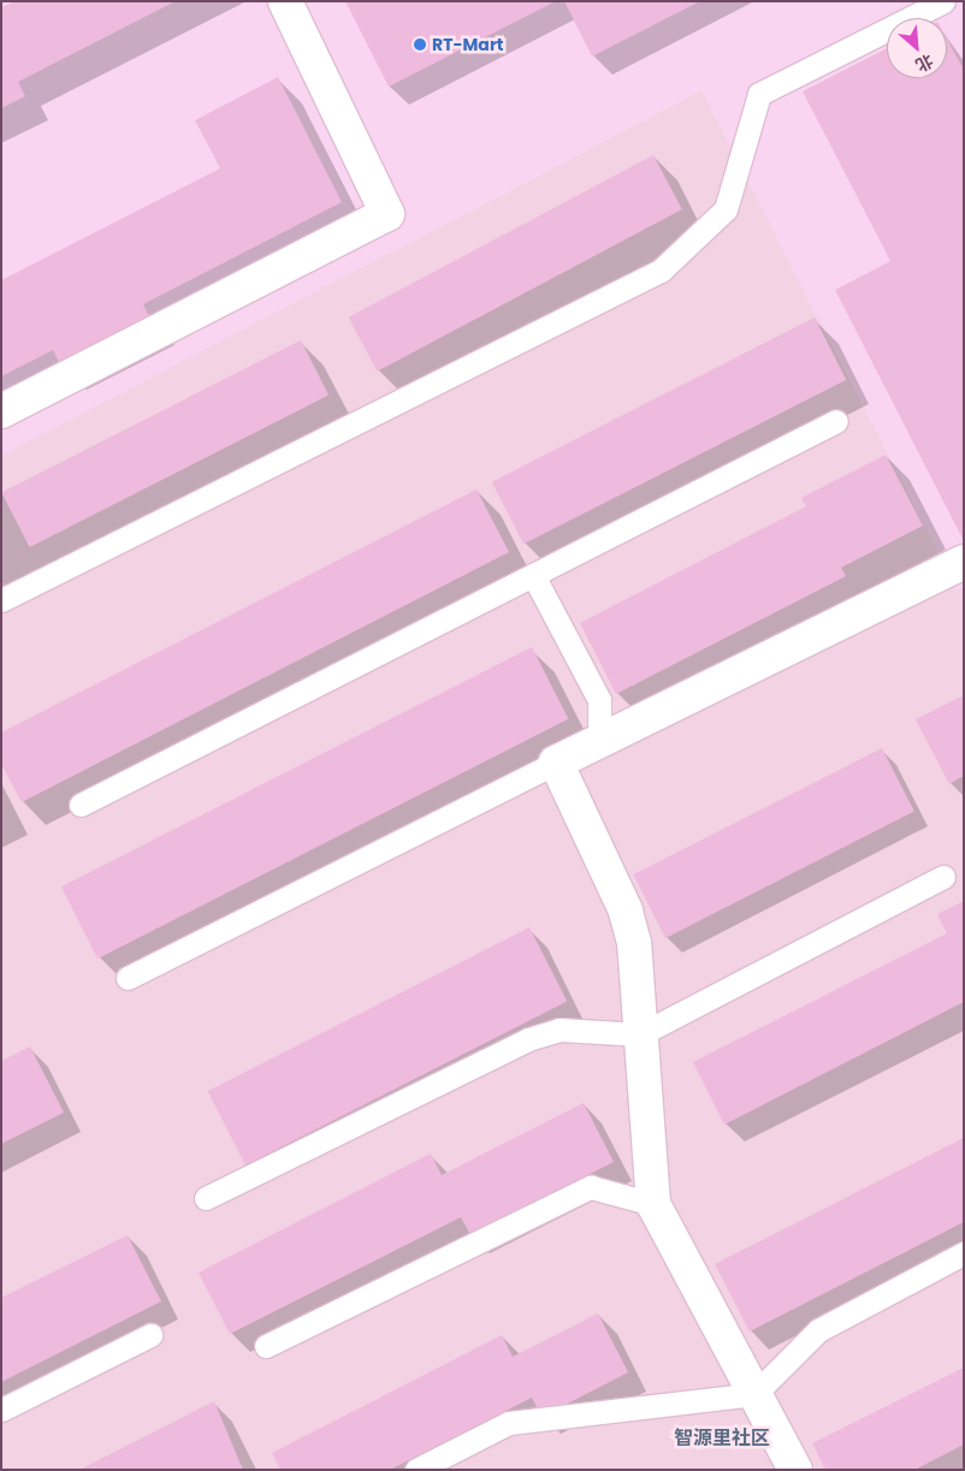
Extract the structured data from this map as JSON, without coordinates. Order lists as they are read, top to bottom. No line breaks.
{"districts":["智源里社区"],"places":["RT-Mart"],"north":"bottom right"}
